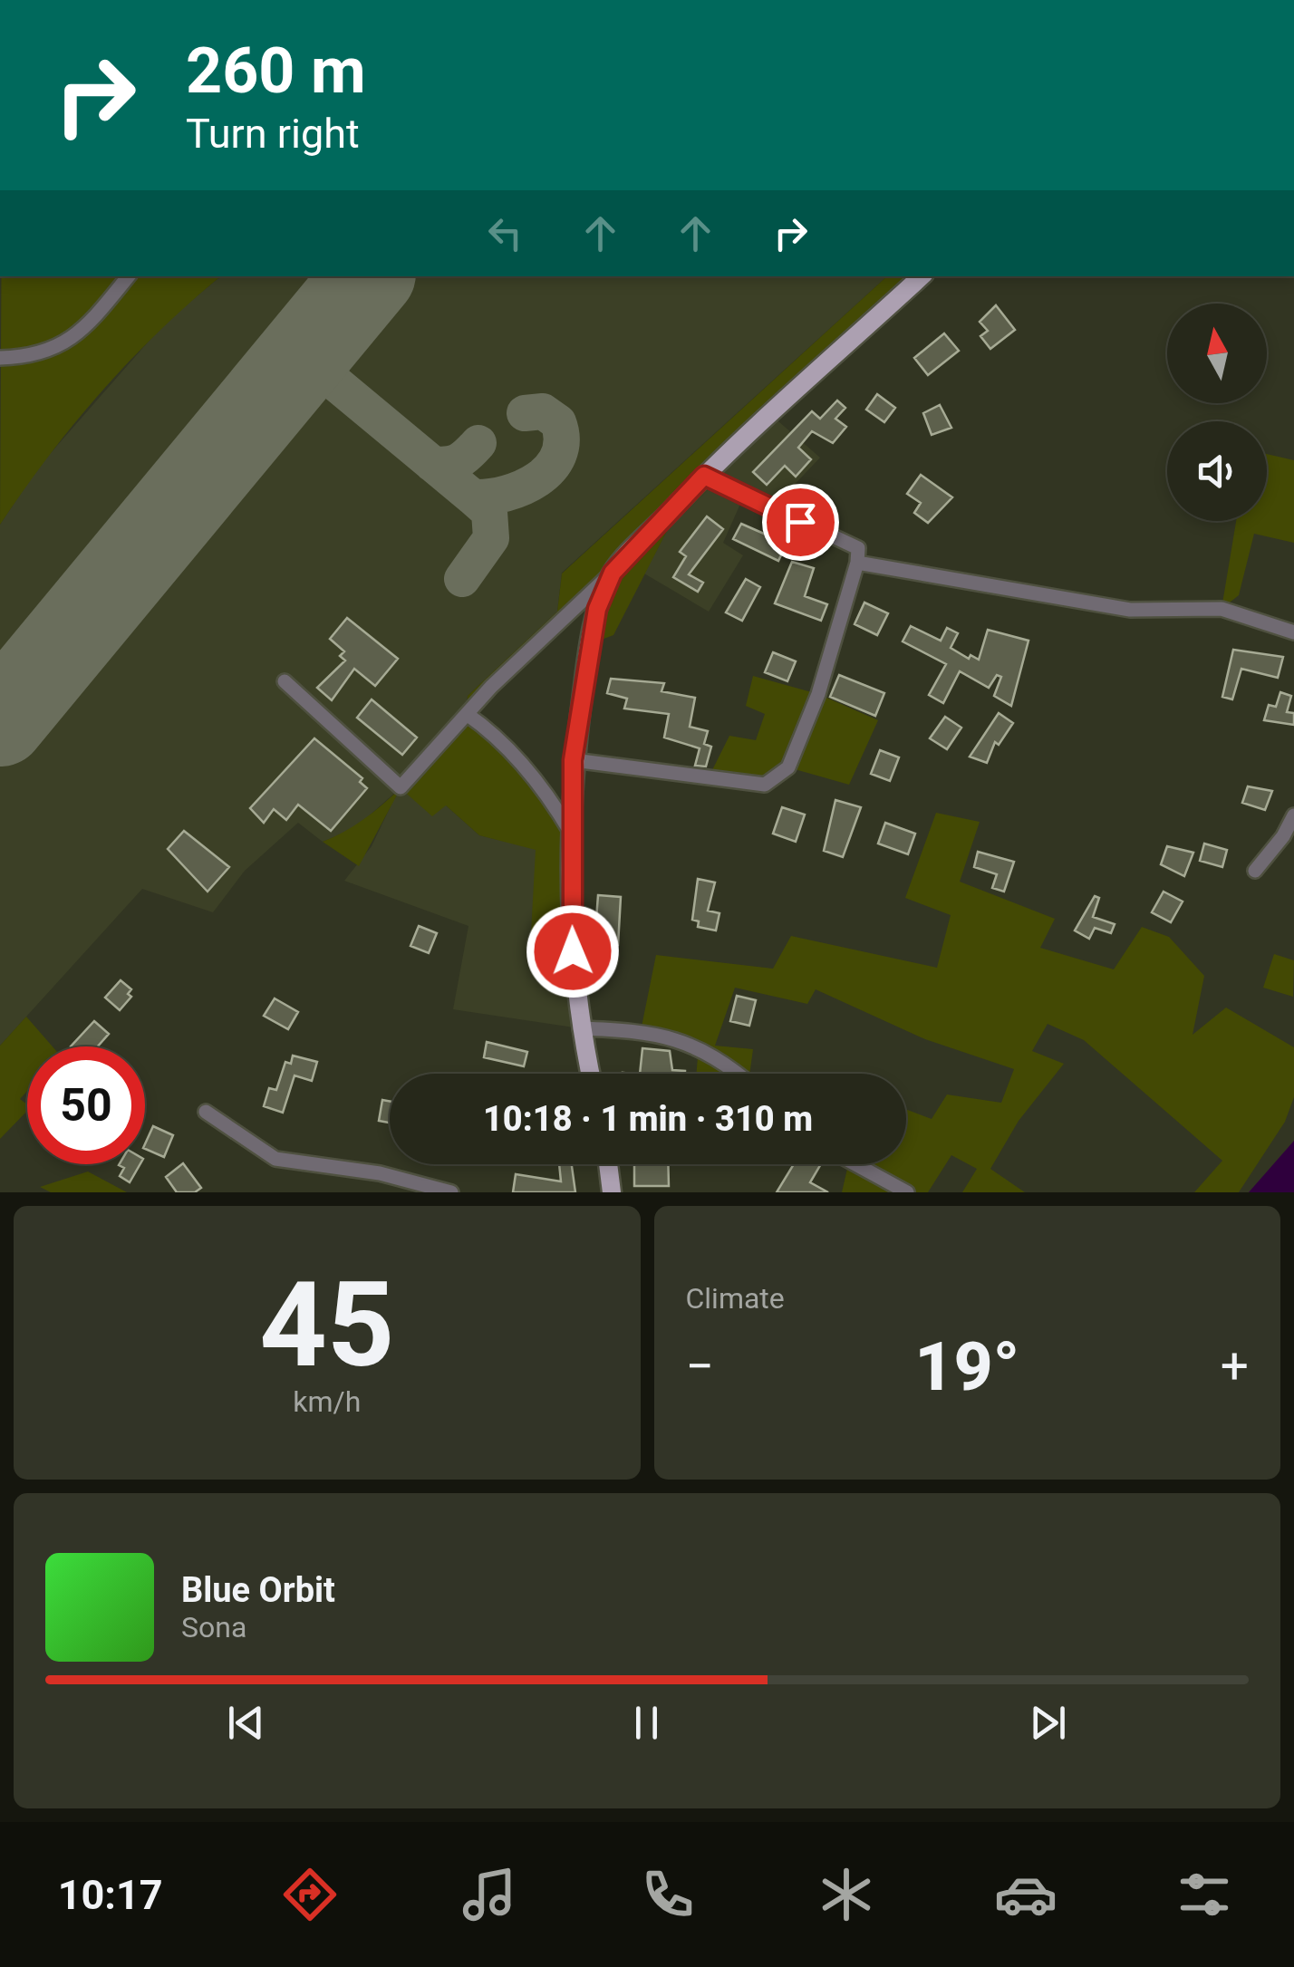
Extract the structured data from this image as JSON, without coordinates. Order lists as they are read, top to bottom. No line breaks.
{"north":"top","page":{"turn":["260 m","Turn right"],"limit":"50","trip":"10:18 · 1 min · 310 m","tile":[["45","km/h"],"Climate"],"heat":["−","19°","+"],"song":["Blue Orbit","Sona"],"tabs":"10:17"}}
